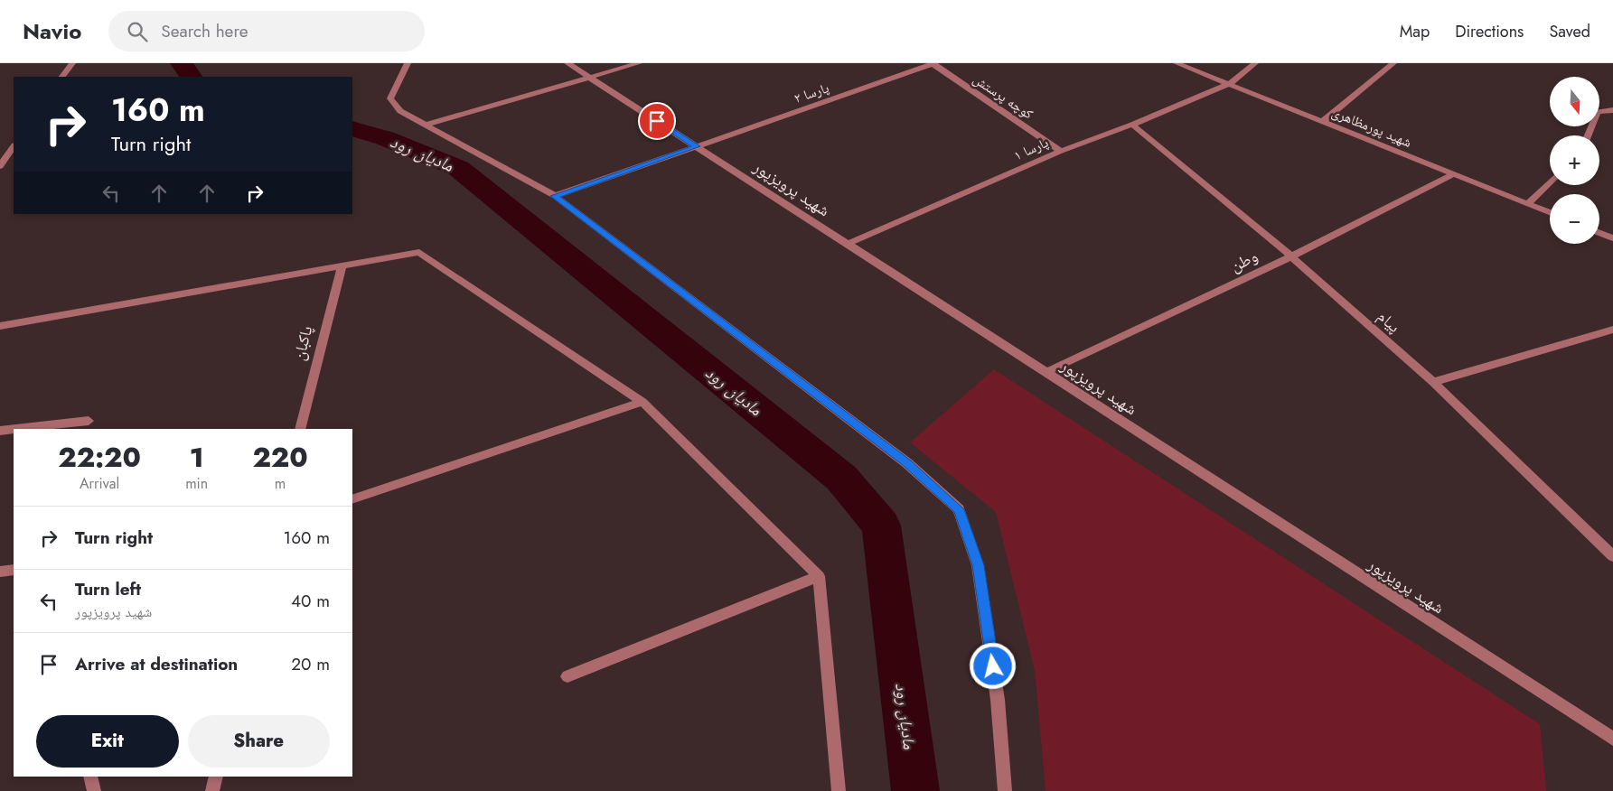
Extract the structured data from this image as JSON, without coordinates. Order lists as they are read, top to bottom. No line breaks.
{"streets":{"street":["پارسا ۲","کوچه پرستش","شهید پورمظاهری","پارسا ۱","شهید پرویزپور","وطن","پیام","پاکبان"]},"crossings":[["پارسا ۲","کوچه پرستش"],["پارسا ۲","شهید پرویزپور"],["کوچه پرستش","پارسا ۱"],["شهید پورمظاهری","پارسا ۱"],["شهید پورمظاهری","وطن"],["پارسا ۱","شهید پرویزپور"],["پارسا ۱","پیام"],["شهید پرویزپور","وطن"],["وطن","پیام"]],"water":["مادیان رود"],"north":"bottom","page":{"header":"Navio","search":"Search here","nav":["Map","Directions","Saved"],"map_buttons":["+","−"],"turn":["160 m","Turn right"],"eta":["22:20","Arrival","1","min","220","m"],"list":[{"name":"Turn right","value":"160 m"},{"name":"Turn left","note":"شهید پرویزپور","value":"40 m"},{"name":"Arrive at destination","value":"20 m"}],"buttons":["Exit","Share"]}}
